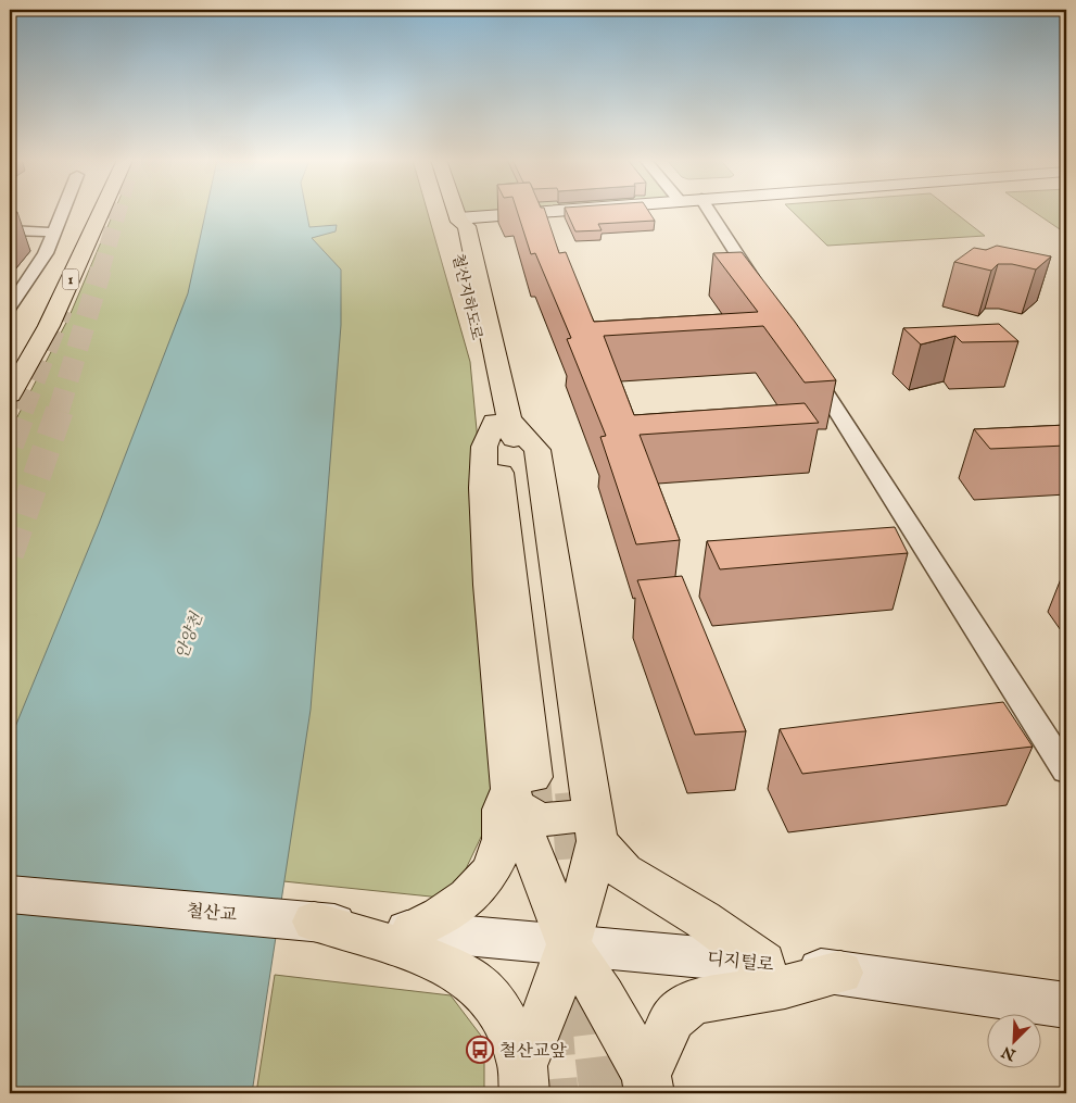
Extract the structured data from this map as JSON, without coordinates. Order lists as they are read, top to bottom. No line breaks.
{"streets":{"main road":["1","철산지하도로"],"street":["철산교","디지털로"]},"water":["안양천"],"places":{"bus stop":["철산교앞"]},"north":"bottom left"}
